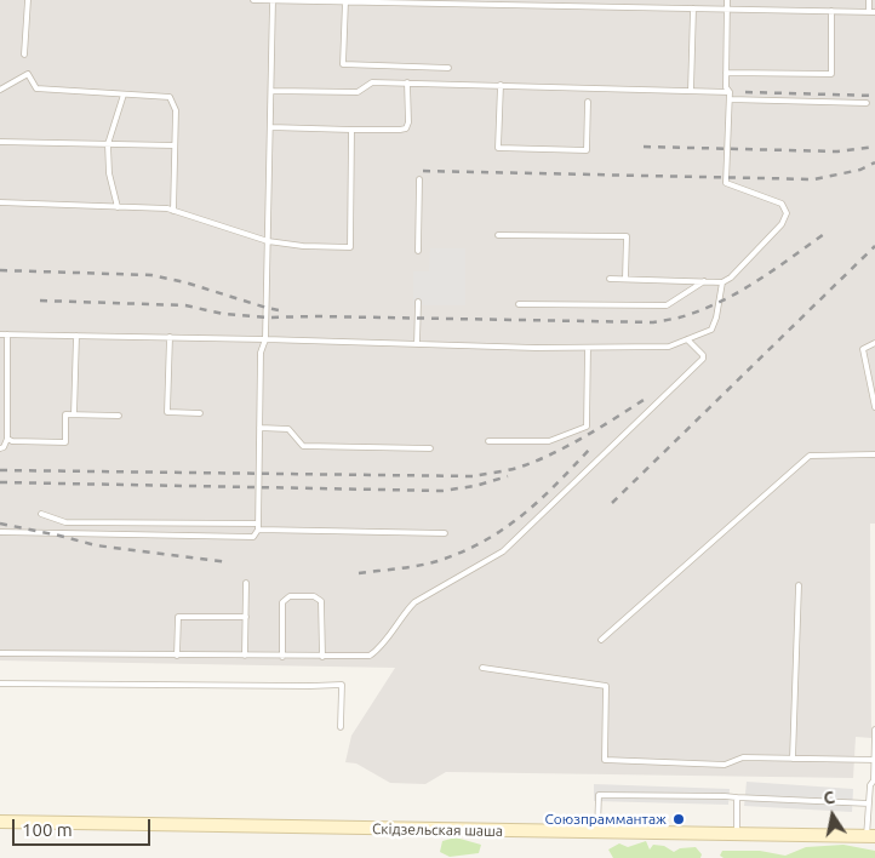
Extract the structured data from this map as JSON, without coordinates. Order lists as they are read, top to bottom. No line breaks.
{"streets":{"street":["Скідзельская шаша"]},"places":["Союзпраммантаж"],"scale_bar":"100 m","north":"top"}
